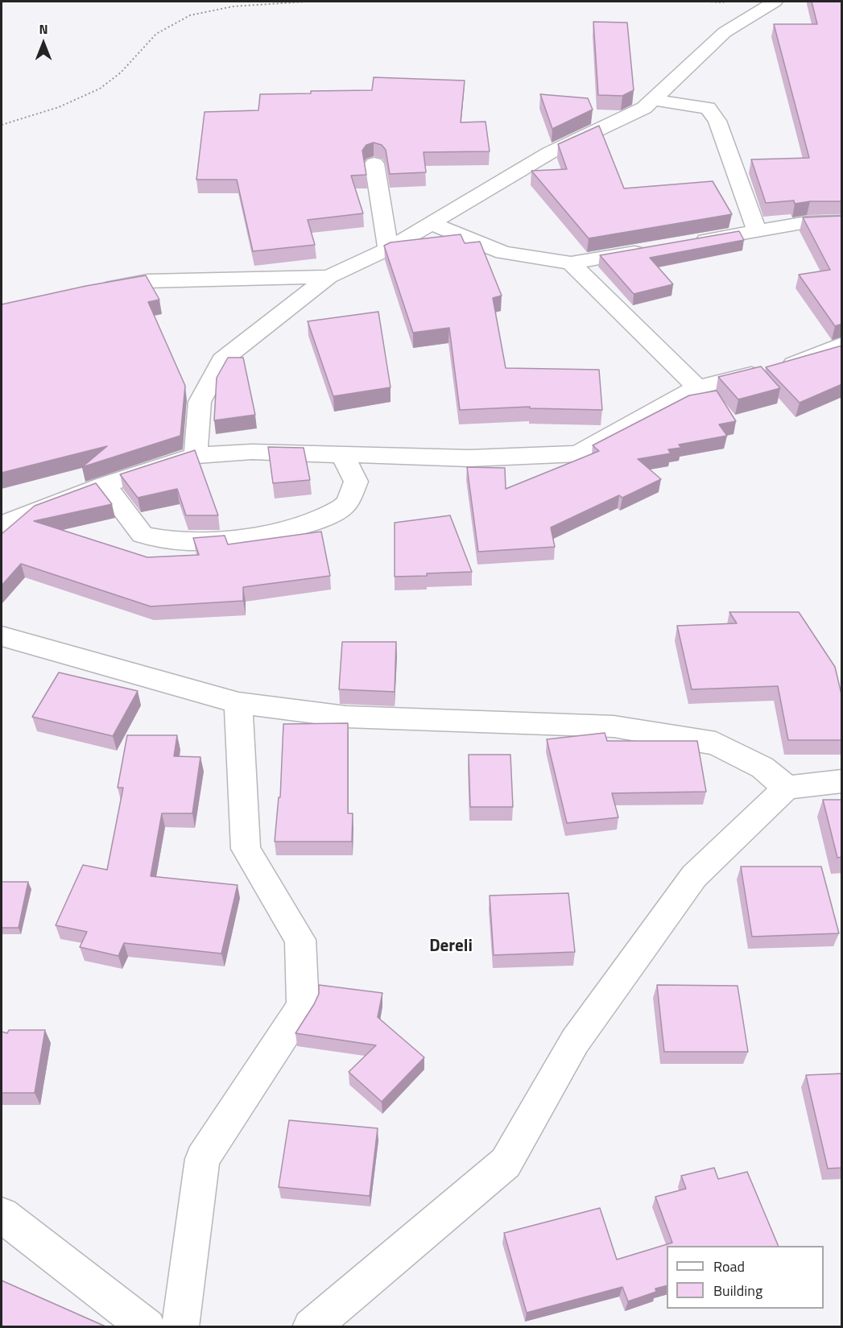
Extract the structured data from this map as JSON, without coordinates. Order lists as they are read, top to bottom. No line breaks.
{"districts":["Dereli"],"legend":["Road","Building"],"north":"top"}
